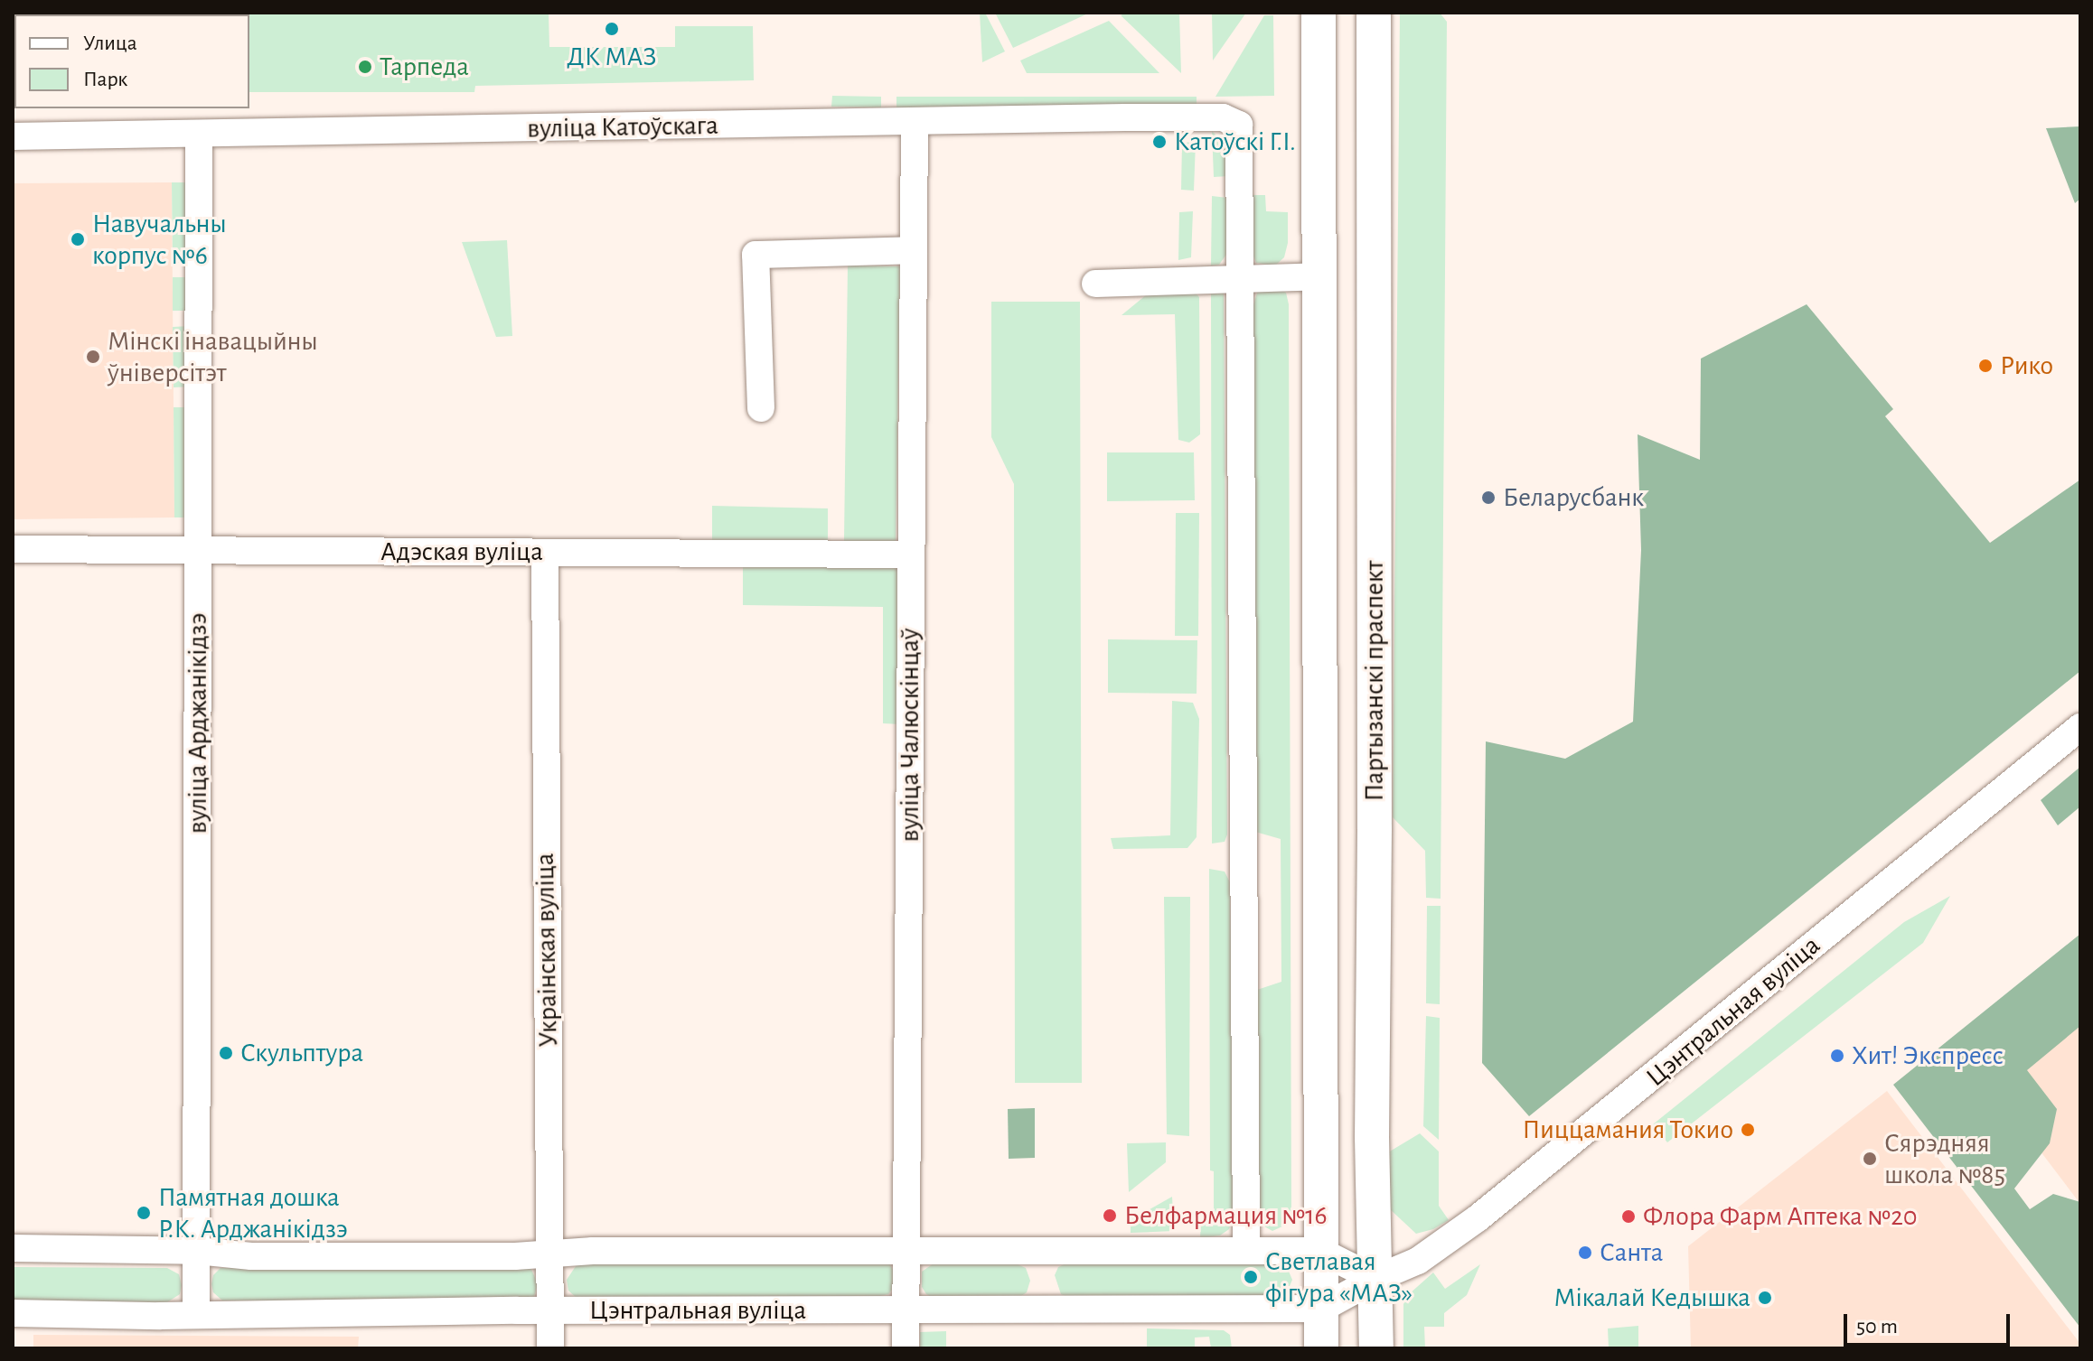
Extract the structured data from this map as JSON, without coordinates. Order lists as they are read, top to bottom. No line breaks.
{"streets":{"main road":["Партызанскі праспект"],"street":["вуліца Катоўскага","Адэская вуліца","вуліца Арджанікідзэ","вуліца Чалюскінцаў","Украінская вуліца","Цэнтральная вуліца"]},"crossings":[["вуліца Катоўскага","вуліца Арджанікідзэ"],["вуліца Катоўскага","вуліца Чалюскінцаў"],["Адэская вуліца","вуліца Арджанікідзэ"],["Адэская вуліца","вуліца Чалюскінцаў"],["Адэская вуліца","Украінская вуліца"],["Партызанскі праспект","Цэнтральная вуліца"],["вуліца Арджанікідзэ","Цэнтральная вуліца"],["вуліца Чалюскінцаў","Цэнтральная вуліца"],["Украінская вуліца","Цэнтральная вуліца"]],"places":["ДК МАЗ","Тарпеда","Катоўскі Г.І.","Навучальны корпус №6","Мінскі інавацыйны ўніверсітэт","Рико","Беларусбанк","Скульптура","Хит! Экспресс","Пиццамания Токио","Сярэдняя школа №85","Памятная дошка Р.К. Арджанікідзэ","Белфармация №16","Флора Фарм Аптека №20","Санта","Светлавая фігура «МАЗ»","Мікалай Кедышка"],"legend":["Улица","Парк"],"scale_bar":"50 m"}
